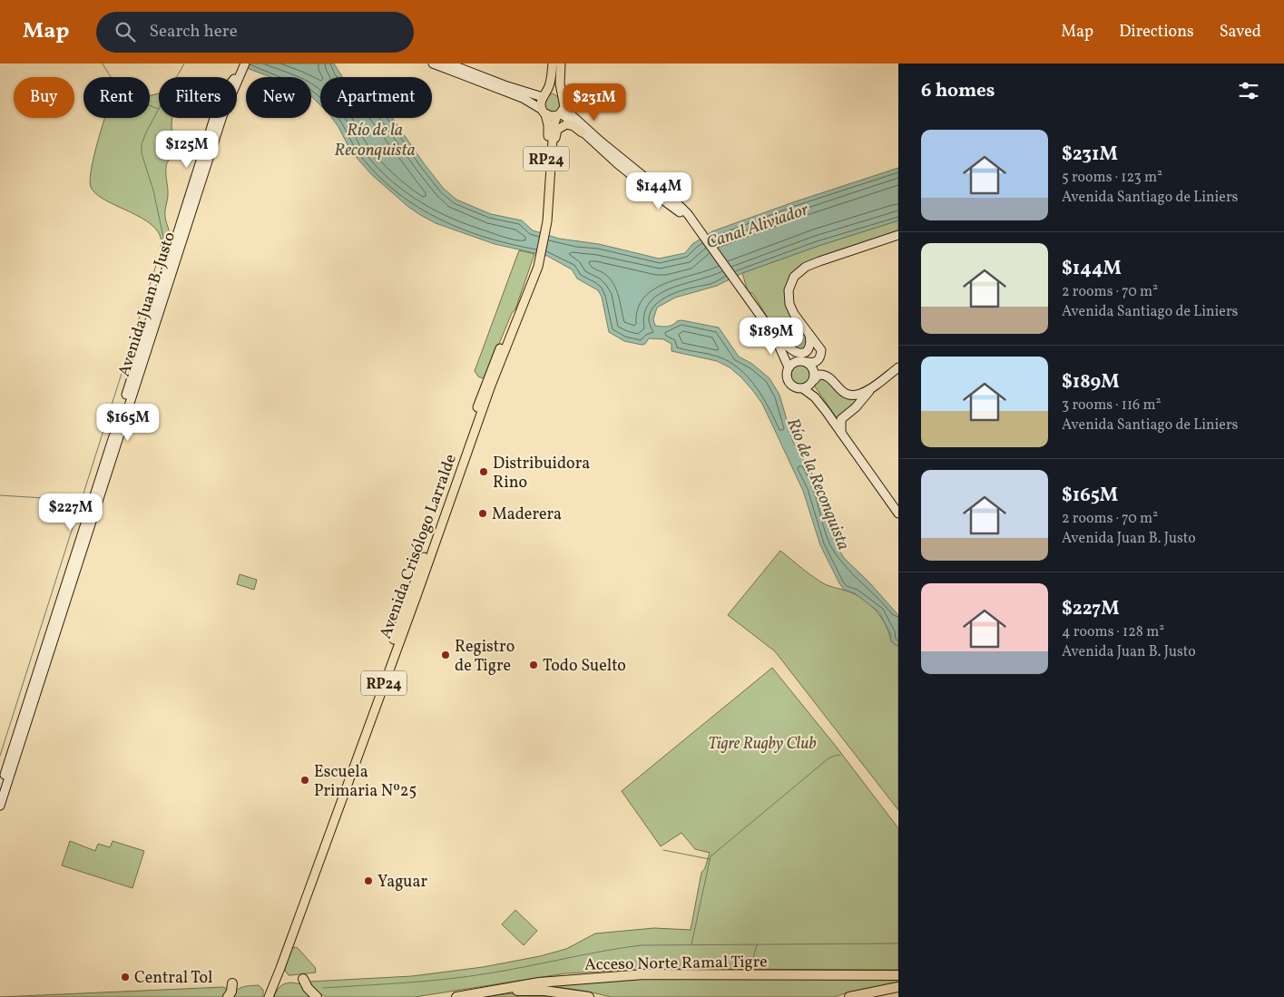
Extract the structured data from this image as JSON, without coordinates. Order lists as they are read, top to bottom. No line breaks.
{"streets":{"highway":["Acceso Norte Ramal Tigre"],"main road":["RP24","Avenida Juan B. Justo","Avenida Crisólogo Larralde"]},"crossings":[["RP24","Avenida Crisólogo Larralde"]],"water":["Río de la Reconquista","Canal Aliviador"],"parks":["Tigre Rugby Club"],"places":["Distribuidora Rino","Maderera","Registro de Tigre","Todo Suelto","Escuela Primaria Nº25","Yaguar","Central Tol"],"page":{"header":"Map","search":"Search here","nav":["Map","Directions","Saved"],"heading":"6 homes","chip":["Buy","Rent","Filters","New","Apartment"],"price":["$231M","$125M","$144M","$189M","$165M","$227M"],"list":[{"name":"$231M","note":"5 rooms · 123 m² · Avenida Santiago de Liniers"},{"name":"$144M","note":"2 rooms · 70 m² · Avenida Santiago de Liniers"},{"name":"$189M","note":"3 rooms · 116 m² · Avenida Santiago de Liniers"},{"name":"$165M","note":"2 rooms · 70 m² · Avenida Juan B. Justo"},{"name":"$227M","note":"4 rooms · 128 m² · Avenida Juan B. Justo"}]}}
